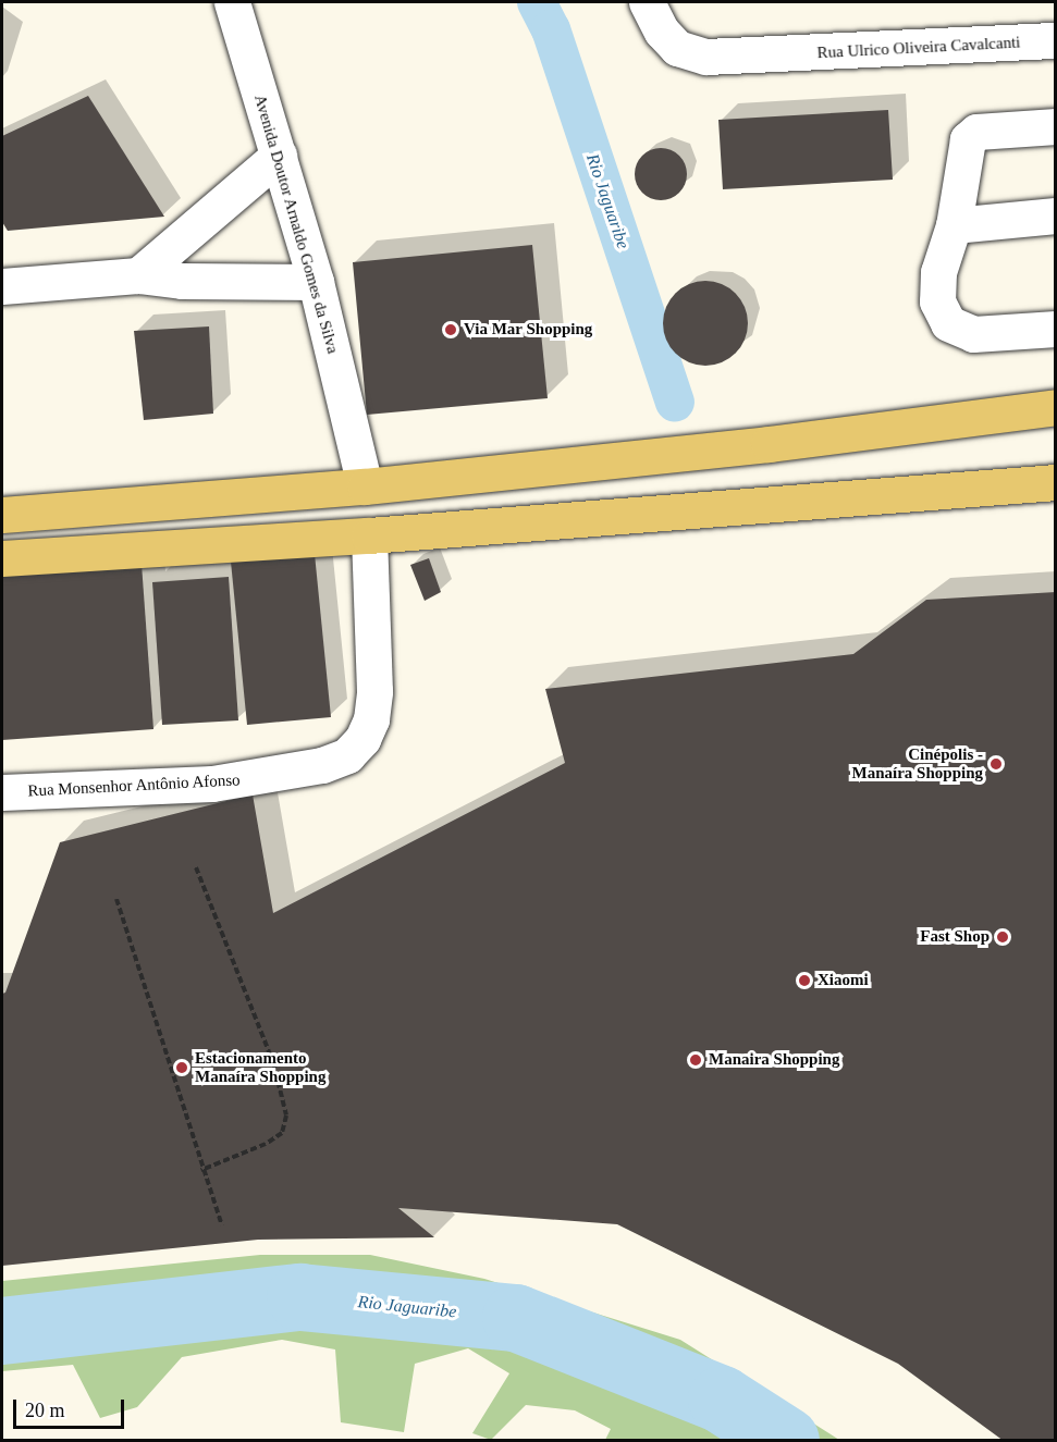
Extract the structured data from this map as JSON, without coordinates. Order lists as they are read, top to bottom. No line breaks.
{"streets":{"street":["Rua Ulrico Oliveira Cavalcanti","Avenida Doutor Arnaldo Gomes da Silva","Rua Monsenhor Antônio Afonso"]},"water":["Rio Jaguaribe"],"places":["Via Mar Shopping","Cinépolis - Manaíra Shopping","Fast Shop","Xiaomi","Manaira Shopping","Estacionamento Manaíra Shopping"],"scale_bar":"20 m"}
